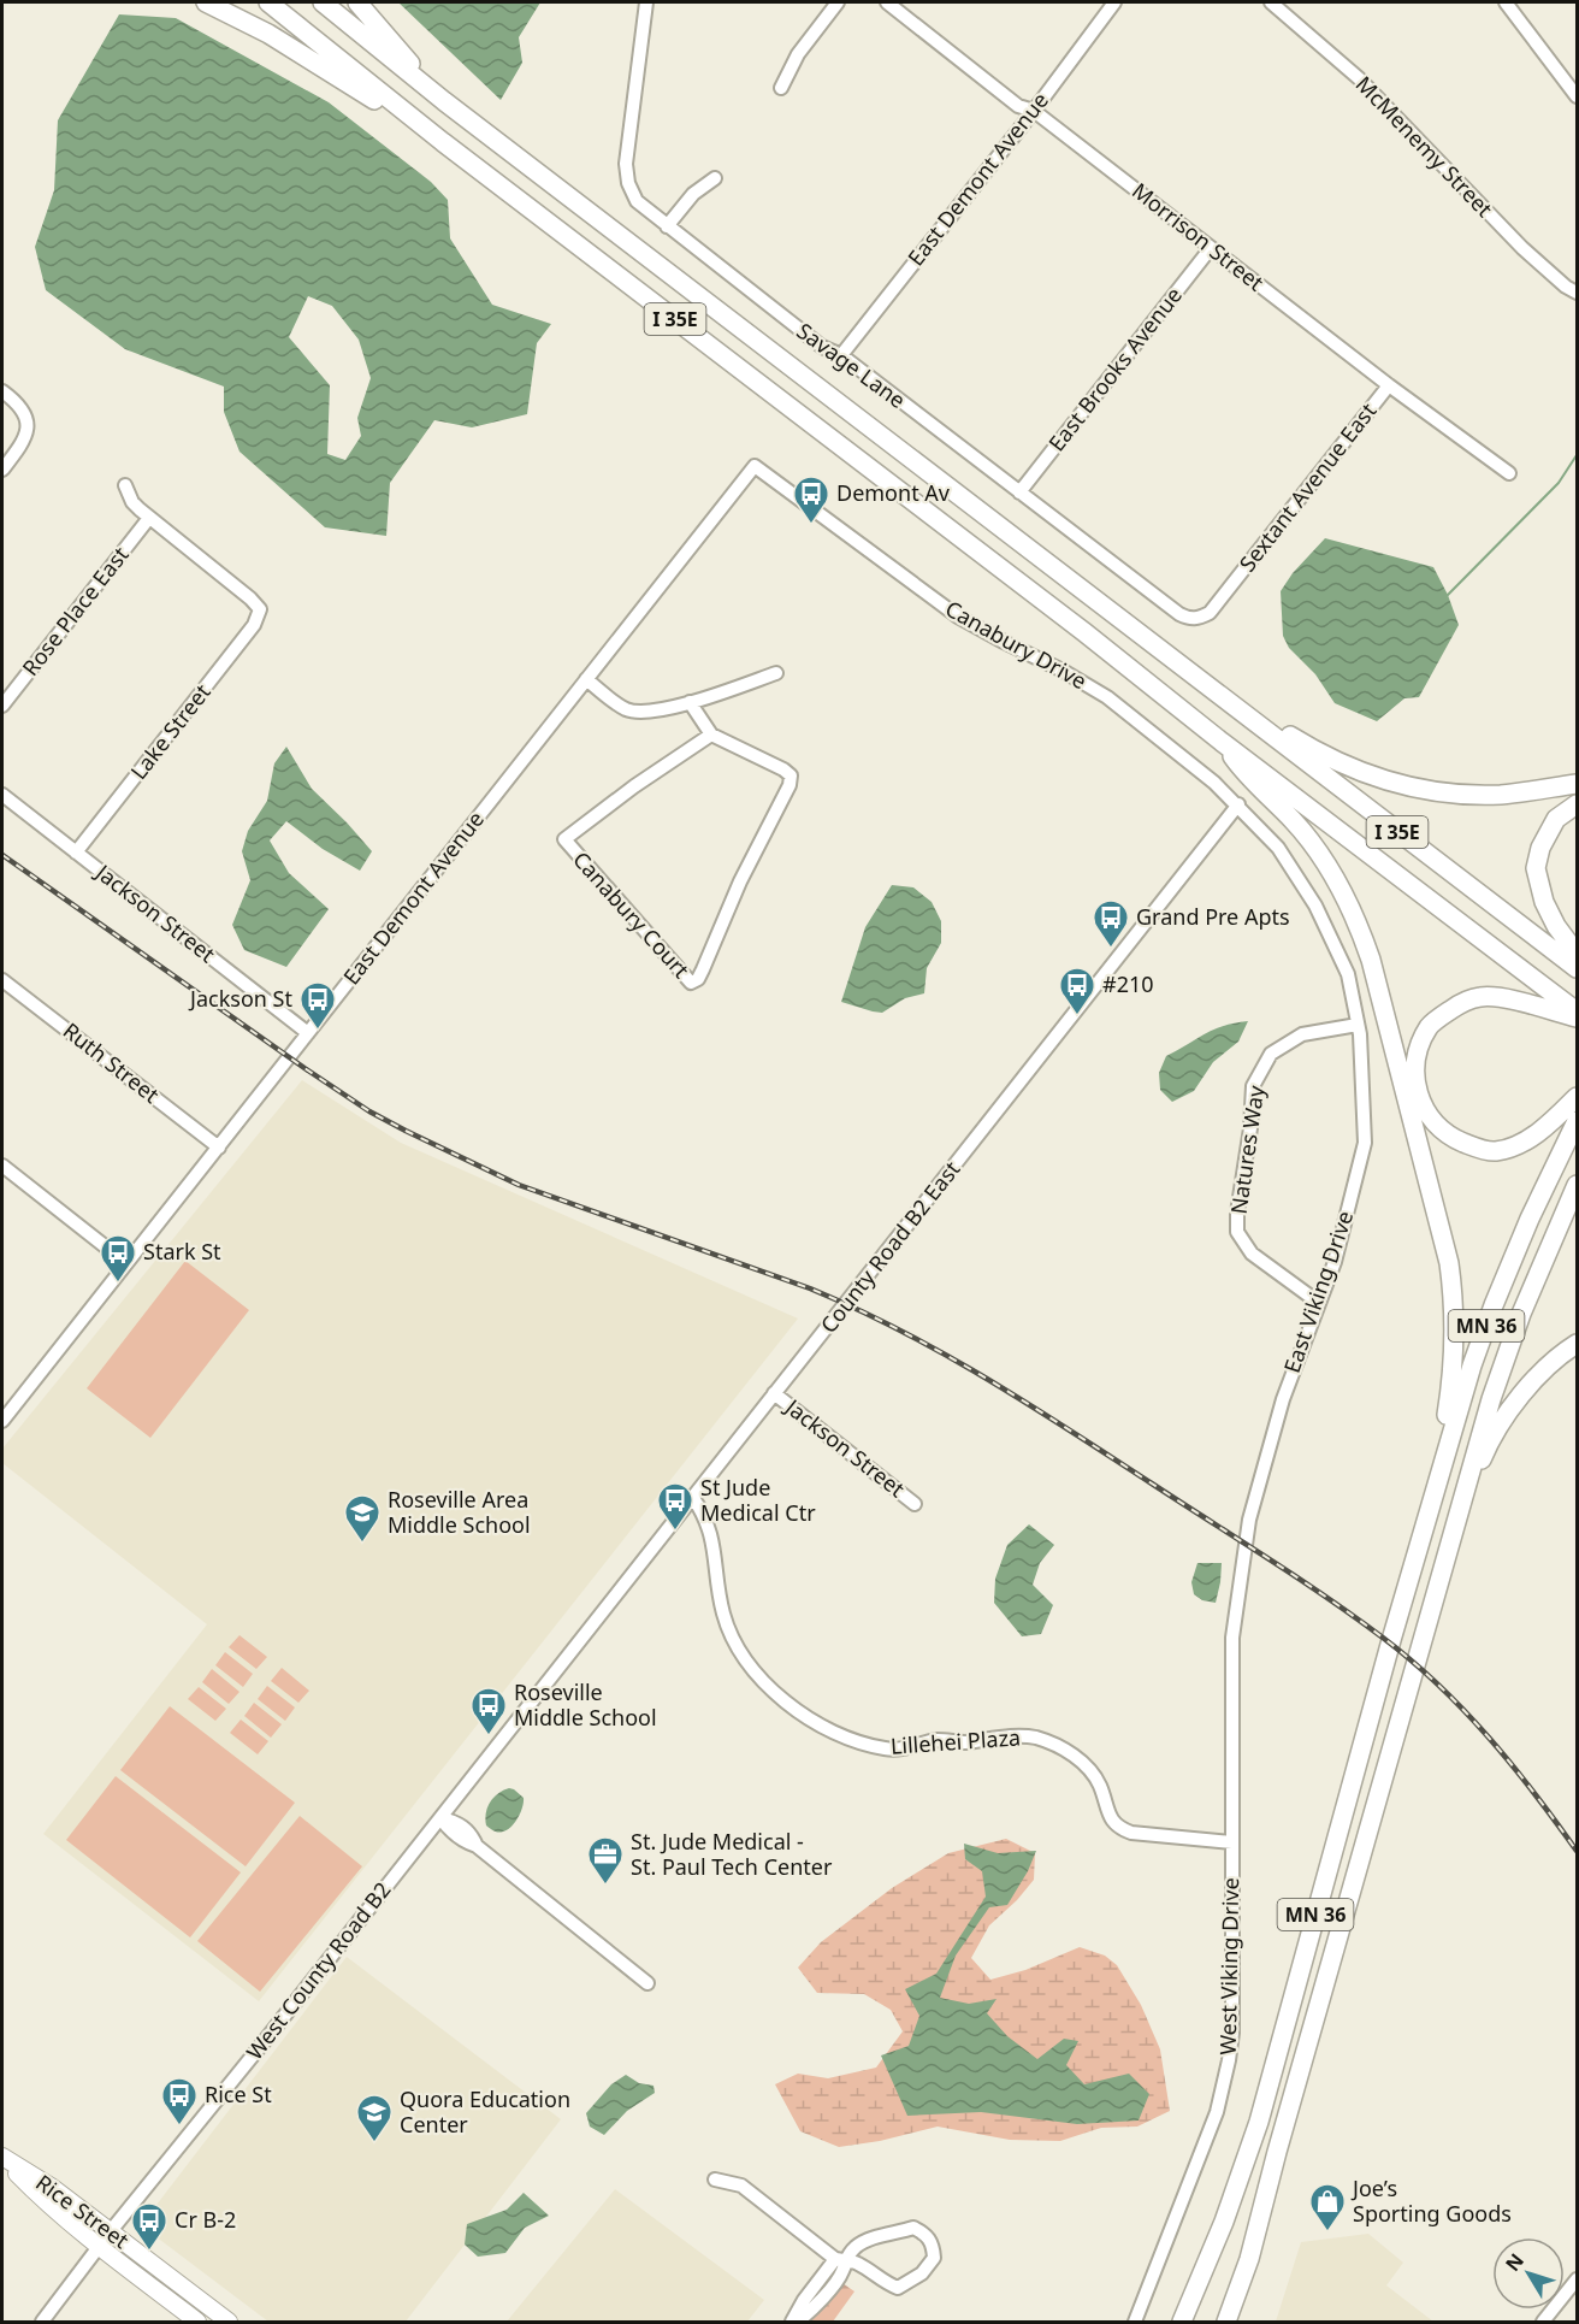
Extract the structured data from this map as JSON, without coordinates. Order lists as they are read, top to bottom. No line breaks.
{"streets":{"highway":["I 35E","MN 36"],"main road":["Rice Street"],"street":["McMenemy Street","East Demont Avenue","Morrison Street","Savage Lane","East Brooks Avenue","Sextant Avenue East","Rose Place East","Canabury Drive","Lake Street","Jackson Street","Canabury Court","Ruth Street","Natures Way","County Road B2 East","East Viking Drive","Lillehei Plaza","West Viking Drive","West County Road B2"]},"crossings":[["East Demont Avenue","Morrison Street"],["East Demont Avenue","Savage Lane"],["East Demont Avenue","Canabury Drive"],["East Demont Avenue","Jackson Street"],["East Demont Avenue","Ruth Street"],["Morrison Street","East Brooks Avenue"],["Morrison Street","Sextant Avenue East"],["Savage Lane","East Brooks Avenue"],["Savage Lane","Sextant Avenue East"],["Rose Place East","Lake Street"],["Canabury Drive","County Road B2 East"],["Canabury Drive","East Viking Drive"],["Lake Street","Jackson Street"],["Jackson Street","County Road B2 East"],["Natures Way","East Viking Drive"],["County Road B2 East","East Viking Drive"],["County Road B2 East","Lillehei Plaza"],["County Road B2 East","West County Road B2"],["East Viking Drive","West Viking Drive"],["Lillehei Plaza","West Viking Drive"],["West County Road B2","Rice Street"]],"places":{"bus stop":["Demont Av","Grand Pre Apts","#210","Jackson St","Stark St","St Jude Medical Ctr","Roseville Middle School","Rice St","Cr B-2"],"school or university":["Roseville Area Middle School","Quora Education Center"],"office":["St. Jude Medical - St. Paul Tech Center"],"shop":["Joe’s Sporting Goods"]},"north":"top left"}
